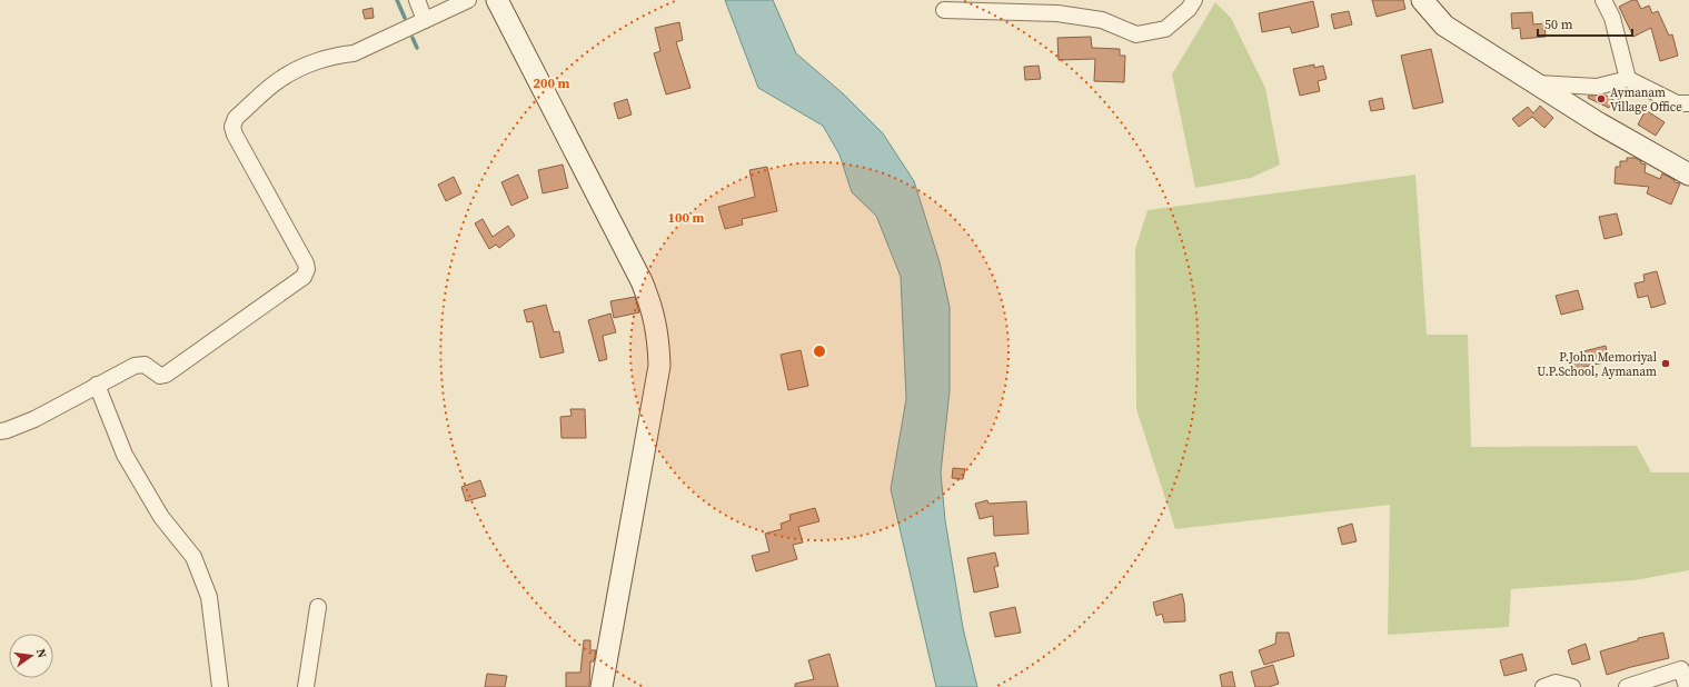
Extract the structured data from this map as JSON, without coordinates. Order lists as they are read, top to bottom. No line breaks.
{"places":["Aymanam Village Office","P.John Memoriyal U.P.School, Aymanam"],"scale_bar":"50 m","north":"right","rings":["200 m","100 m"]}
